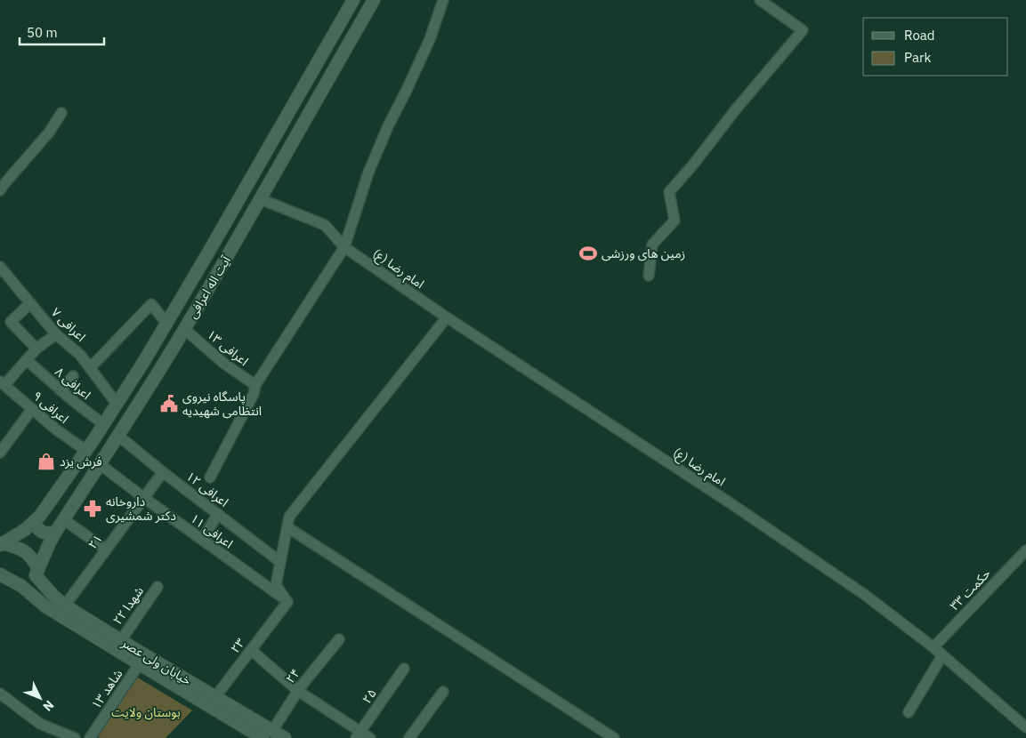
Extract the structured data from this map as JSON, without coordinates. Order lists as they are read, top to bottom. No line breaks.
{"streets":{"main road":["آیت اله اعرافی","خیابان ولی عصر"],"street":["امام رضا (ع)","اعرافی ۷","اعرافی ۱۳","اعرافی ۸","اعرافی ۹","اعرافی ۱۲","اعرافی ۱۱","۲۱","حکمت ۳۳","شهدا ۲۲","۲۳","۲۴","شاهد ۱۳","۲۵"]},"crossings":[["امام رضا (ع)","آیت اله اعرافی"],["امام رضا (ع)","حکمت ۳۳"],["آیت اله اعرافی","اعرافی ۷"],["آیت اله اعرافی","اعرافی ۱۳"],["آیت اله اعرافی","اعرافی ۸"],["آیت اله اعرافی","اعرافی ۹"],["آیت اله اعرافی","اعرافی ۱۲"],["آیت اله اعرافی","اعرافی ۱۱"],["آیت اله اعرافی","خیابان ولی عصر"],["اعرافی ۱۲","۲۱"],["اعرافی ۱۱","۲۱"],["اعرافی ۱۱","۲۳"],["۲۱","خیابان ولی عصر"],["شهدا ۲۲","خیابان ولی عصر"],["۲۳","خیابان ولی عصر"],["خیابان ولی عصر","۲۴"],["خیابان ولی عصر","شاهد ۱۳"]],"parks":["بوستان ولایت"],"places":{"sports":["زمین های ورزشی"],"public building":["پاسگاه نیروی انتظامی شهیدیه"],"shop":["فرش یزد"],"pharmacy":["داروخانه دکتر شمشیری"]},"legend":["Road","Park"],"scale_bar":"50 m","north":"bottom right"}
